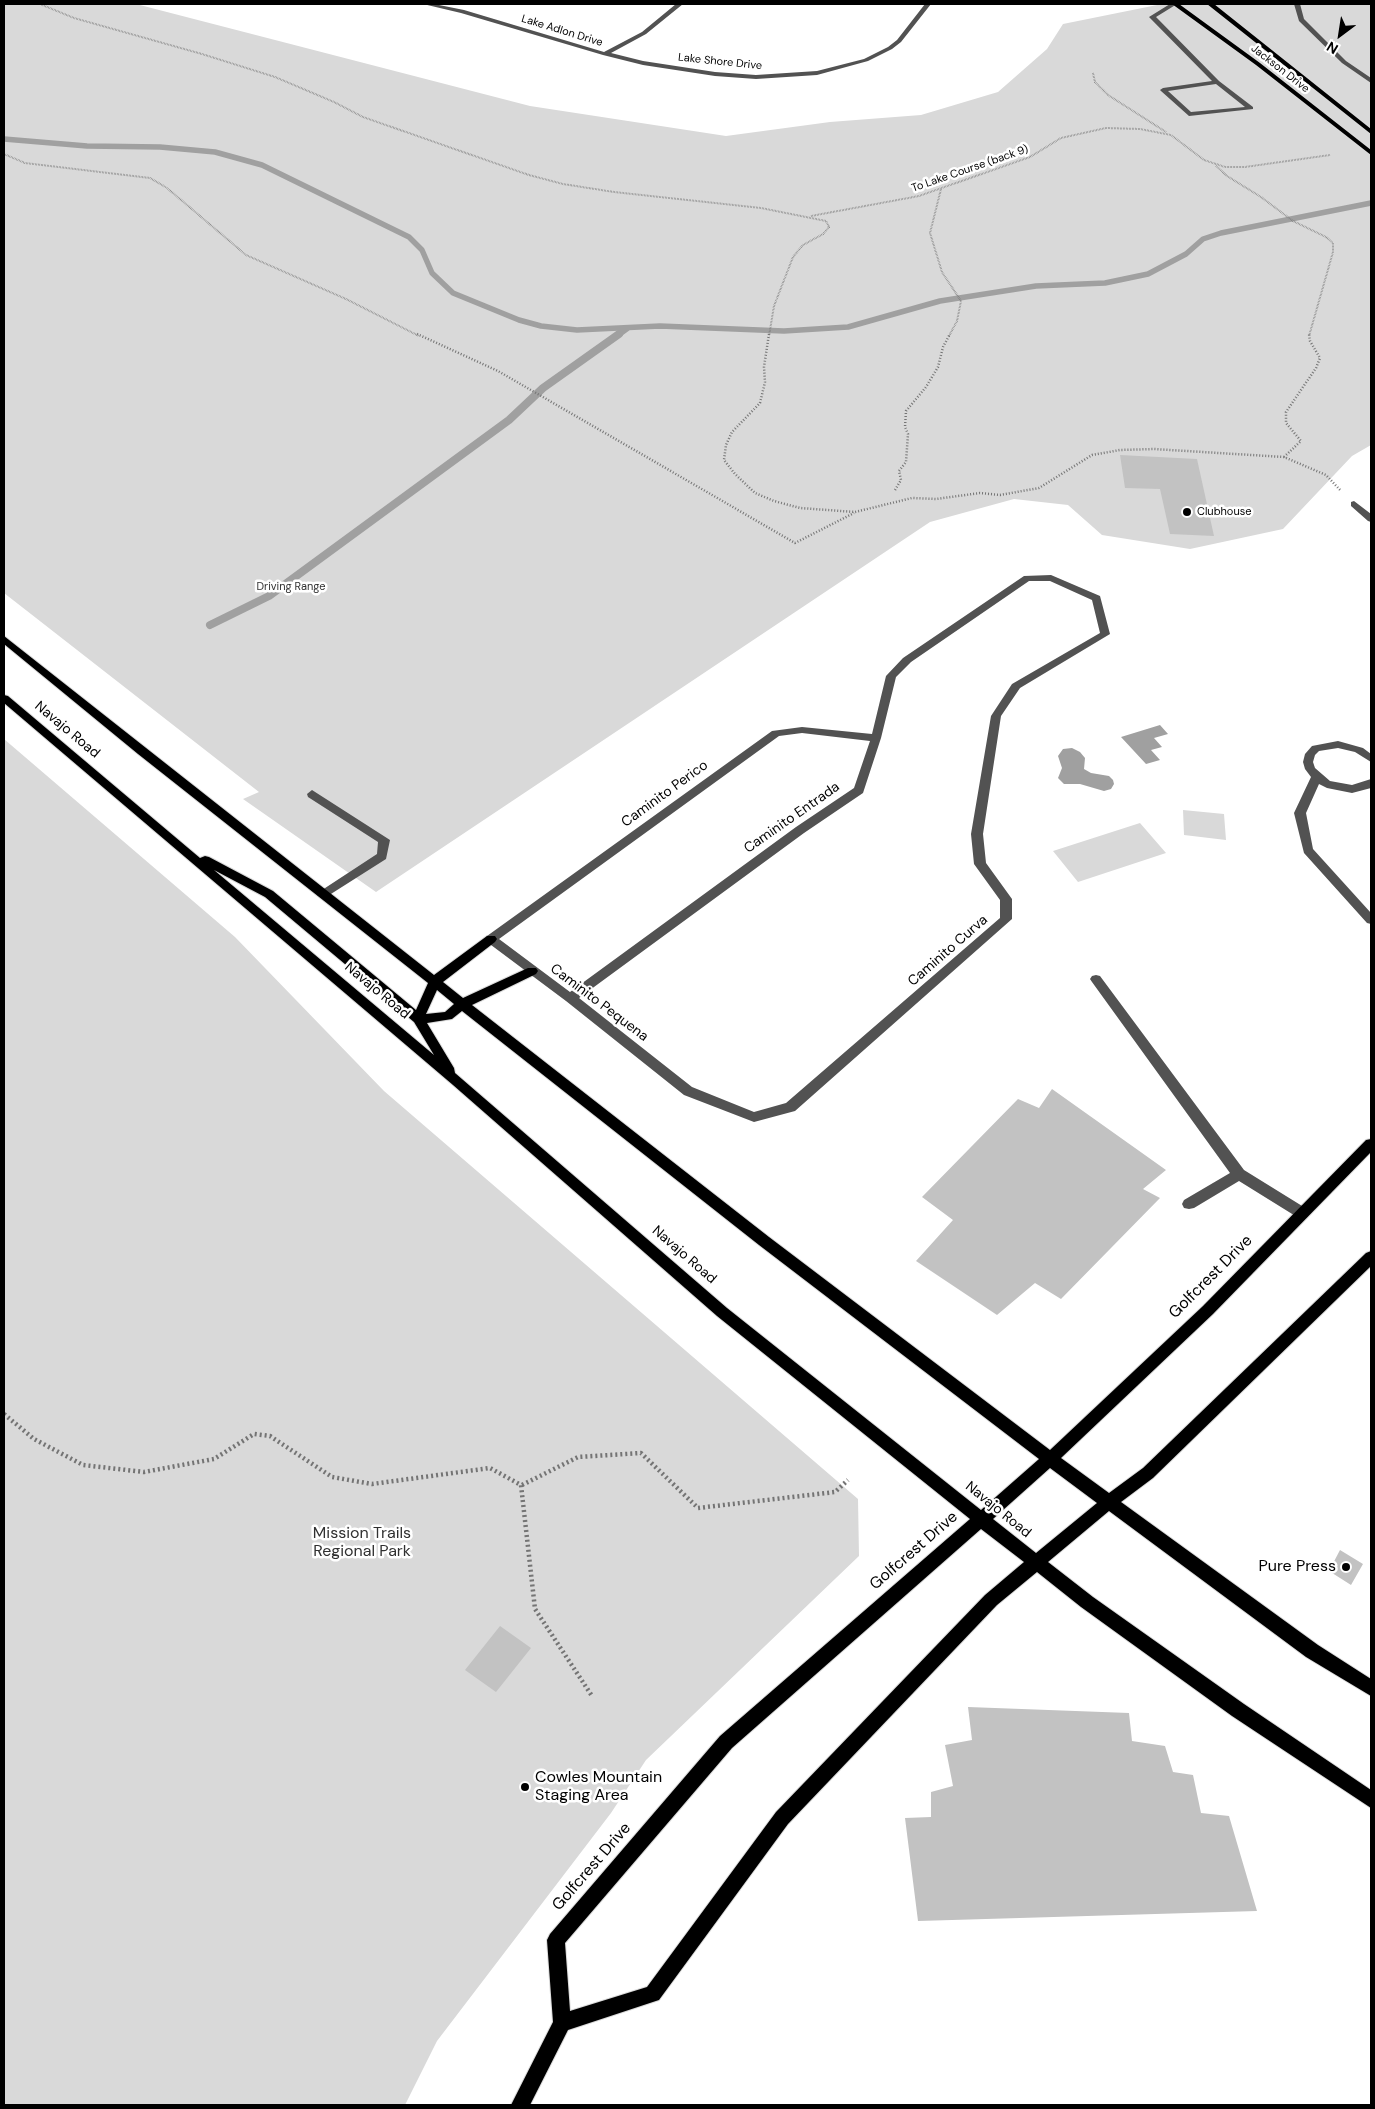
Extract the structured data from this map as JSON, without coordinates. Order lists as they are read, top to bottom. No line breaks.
{"streets":{"main road":["Jackson Drive","Navajo Road","Golfcrest Drive"],"street":["Lake Adlon Drive","Lake Shore Drive","Caminito Perico","Caminito Entrada","Caminito Curva","Caminito Pequena"],"path":["To Lake Course (back 9)"]},"crossings":[["Lake Adlon Drive","Lake Shore Drive"],["Navajo Road","Golfcrest Drive"],["Caminito Perico","Caminito Entrada"],["Caminito Perico","Caminito Pequena"],["Caminito Entrada","Caminito Curva"],["Caminito Entrada","Caminito Pequena"],["Caminito Curva","Caminito Pequena"]],"parks":["Driving Range","Mission Trails Regional Park"],"places":["Clubhouse","Pure Press","Cowles Mountain Staging Area"],"north":"bottom left"}
